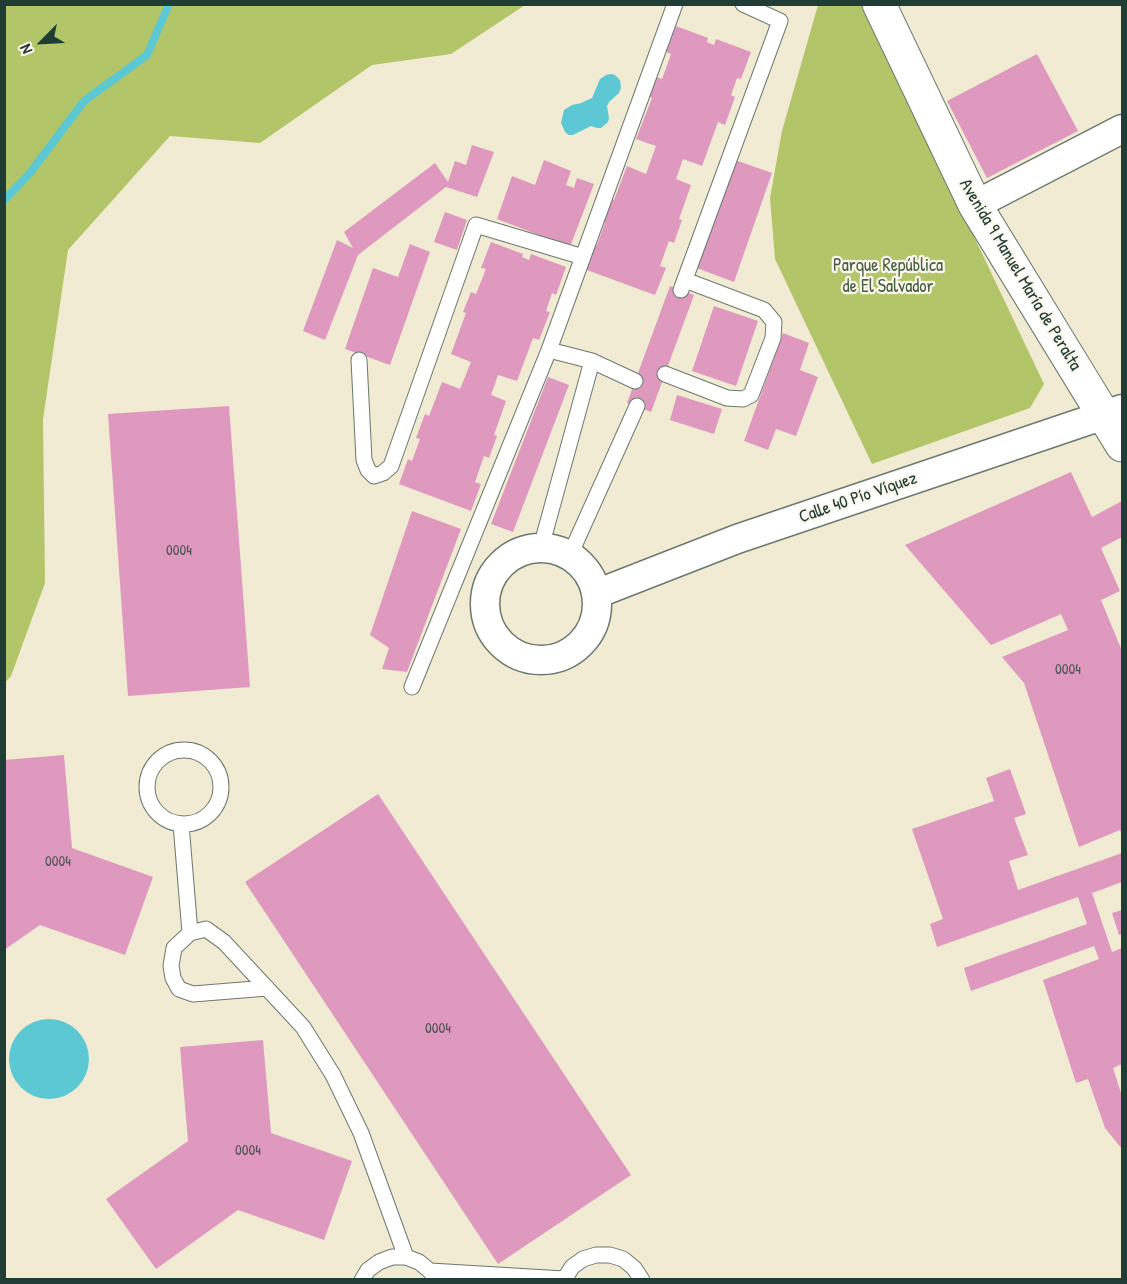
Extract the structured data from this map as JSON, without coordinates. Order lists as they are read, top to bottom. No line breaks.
{"streets":{"street":["Avenida 9 Manuel María de Peralta","Calle 40 Pío Víquez"]},"crossings":[["Avenida 9 Manuel María de Peralta","Calle 40 Pío Víquez"]],"parks":["Parque República de El Salvador"],"house_numbers":["0004","0004","0004","0004","0004"],"north":"bottom left"}
